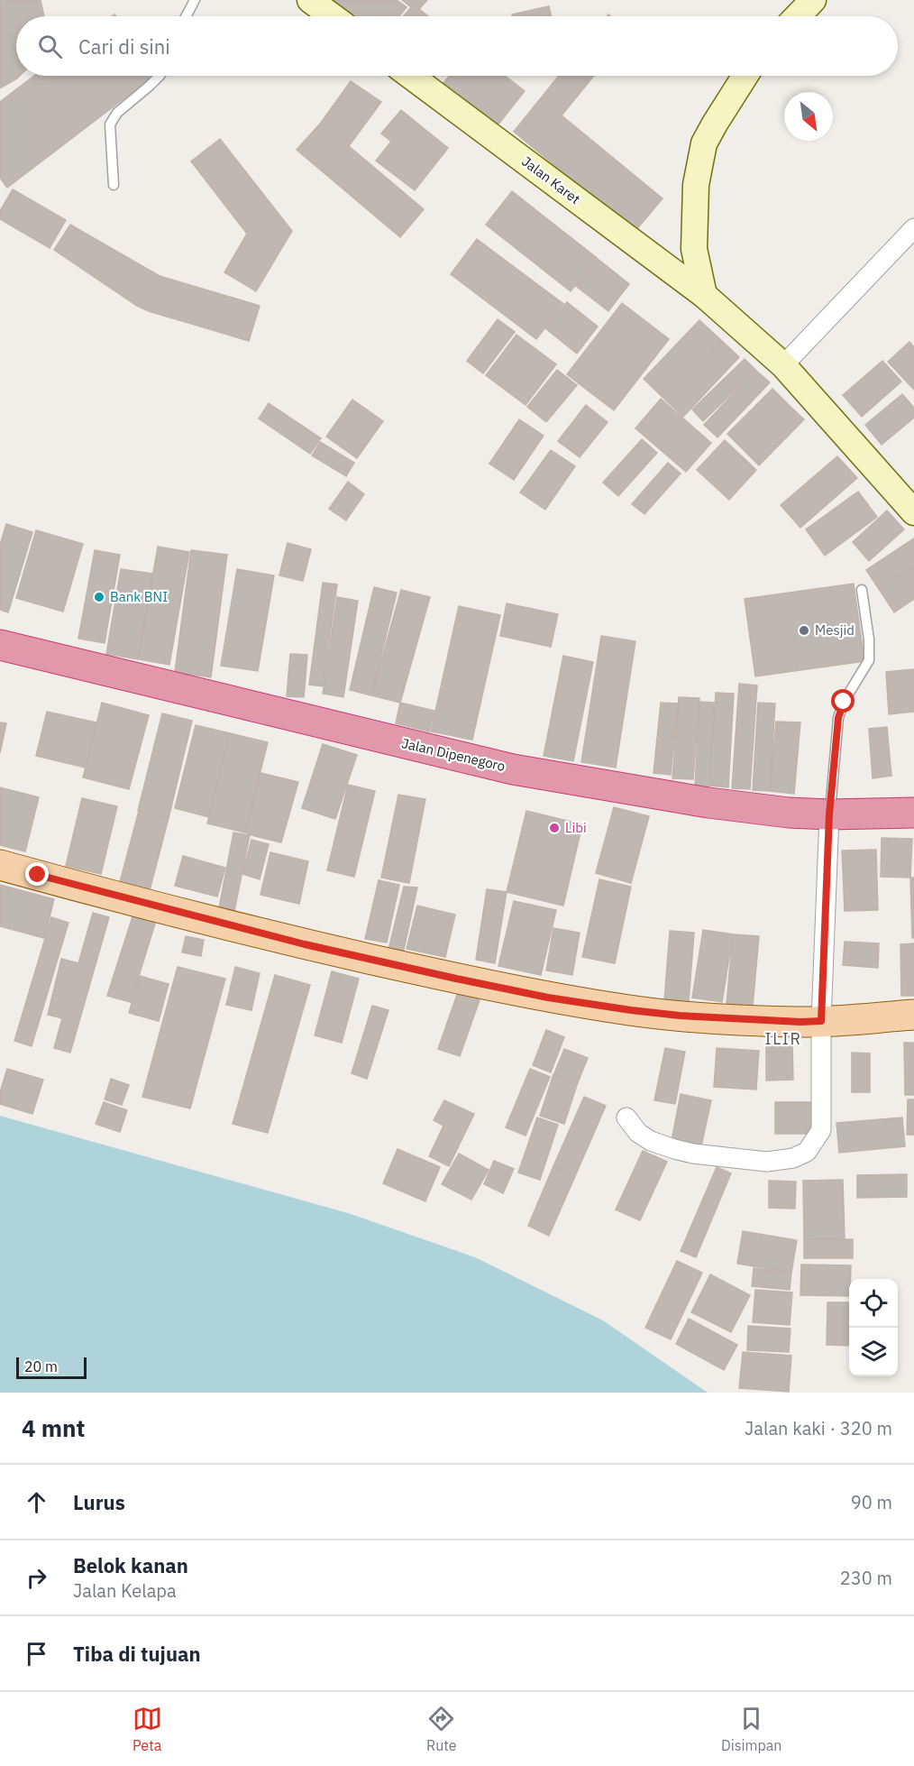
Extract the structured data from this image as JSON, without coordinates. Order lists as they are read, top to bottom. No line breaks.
{"streets":{"highway":["Jalan Dipenegoro"],"main road":["Jalan Karet"]},"districts":["ILIR"],"places":["Bank BNI","Mesjid","Libi"],"scale_bar":"20 m","north":"bottom right","page":{"search":"Cari di sini","scale":"20 m","heading":["4 mnt","Jalan kaki · 320 m"],"list":[["Lurus","90 m"],["Belok kanan","Jalan Kelapa","230 m"],"Tiba di tujuan"],"nav":["Peta","Rute","Disimpan"]}}
